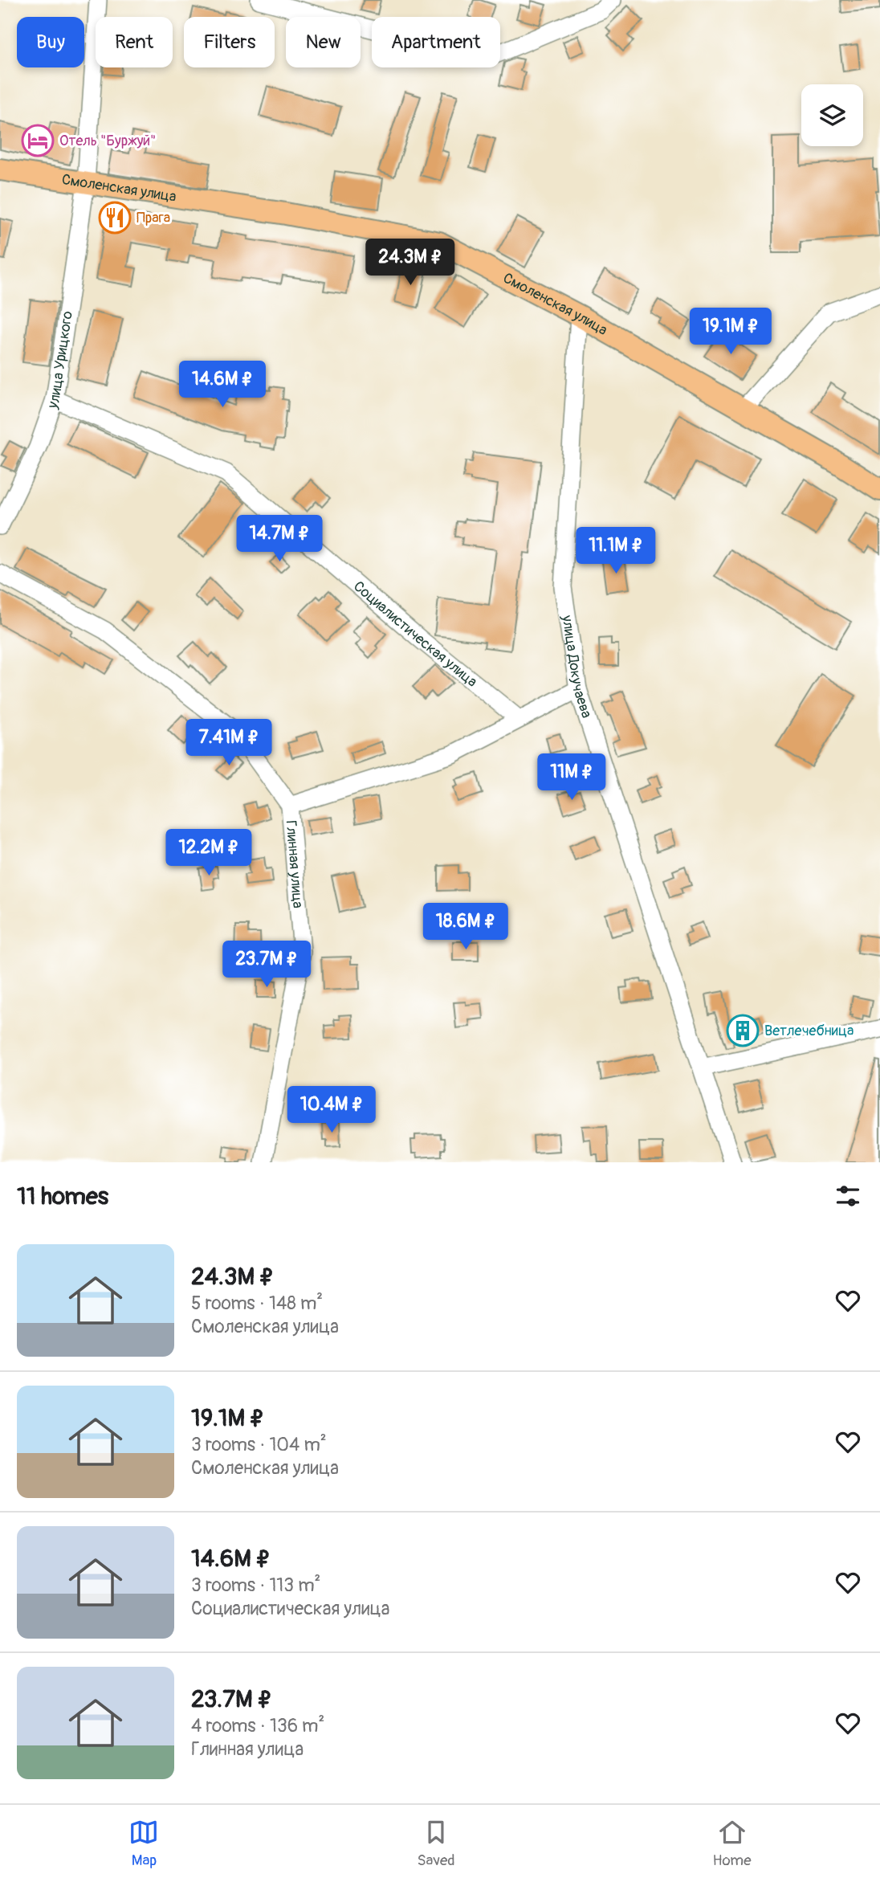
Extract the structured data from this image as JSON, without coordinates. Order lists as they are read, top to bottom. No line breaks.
{"streets":{"main road":["Смоленская улица"],"street":["улица Урицкого","Социалистическая улица","улица Докучаева","Глинная улица"]},"crossings":[["Смоленская улица","улица Урицкого"],["Смоленская улица","улица Докучаева"],["улица Урицкого","Социалистическая улица"]],"places":{"hotel":["Отель \"Буржуй\""],"restaurant":["Прага"],"building":["Ветлечебница"]},"page":{"chip":["Buy","Rent","Filters","New","Apartment"],"price":["24.3M ₽","19.1M ₽","14.6M ₽","14.7M ₽","11.1M ₽","7.41M ₽","11M ₽","12.2M ₽","18.6M ₽","23.7M ₽","10.4M ₽"],"heading":"11 homes","list":[{"name":"24.3M ₽","note":"5 rooms · 148 m² · Смоленская улица"},{"name":"19.1M ₽","note":"3 rooms · 104 m² · Смоленская улица"},{"name":"14.6M ₽","note":"3 rooms · 113 m² · Социалистическая улица"},{"name":"23.7M ₽","note":"4 rooms · 136 m² · Глинная улица"}],"tabs":["Map","Saved","Home"]}}
